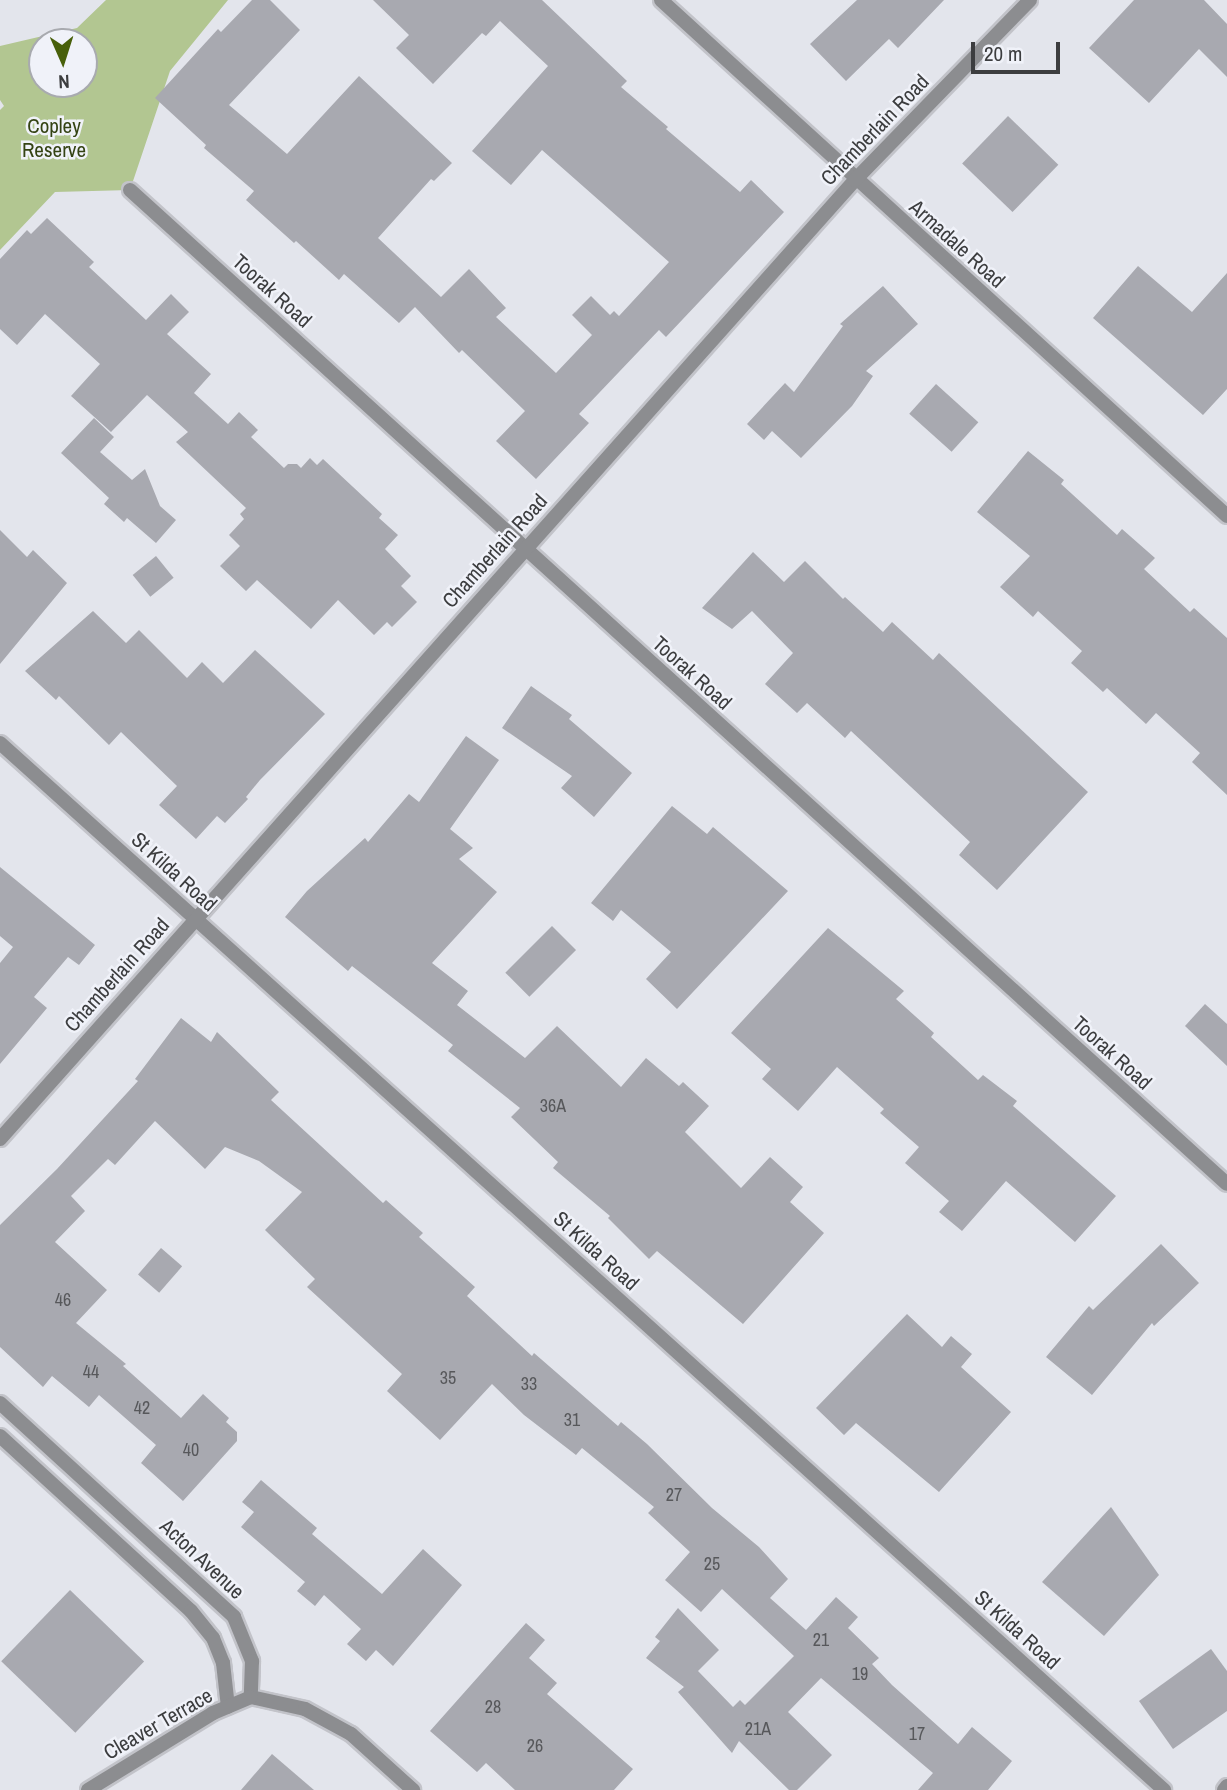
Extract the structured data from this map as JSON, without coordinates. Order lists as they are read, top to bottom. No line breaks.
{"streets":{"street":["Chamberlain Road","Armadale Road","Toorak Road","St Kilda Road","Acton Avenue","Cleaver Terrace"]},"crossings":[["Chamberlain Road","Armadale Road"],["Chamberlain Road","Toorak Road"],["Chamberlain Road","St Kilda Road"],["Acton Avenue","Cleaver Terrace"]],"parks":["Copley Reserve"],"house_numbers":["36A","46","44","35","33","42","31","40","27","25","21","19","28","21A","17","26"],"scale_bar":"20 m","north":"bottom"}
